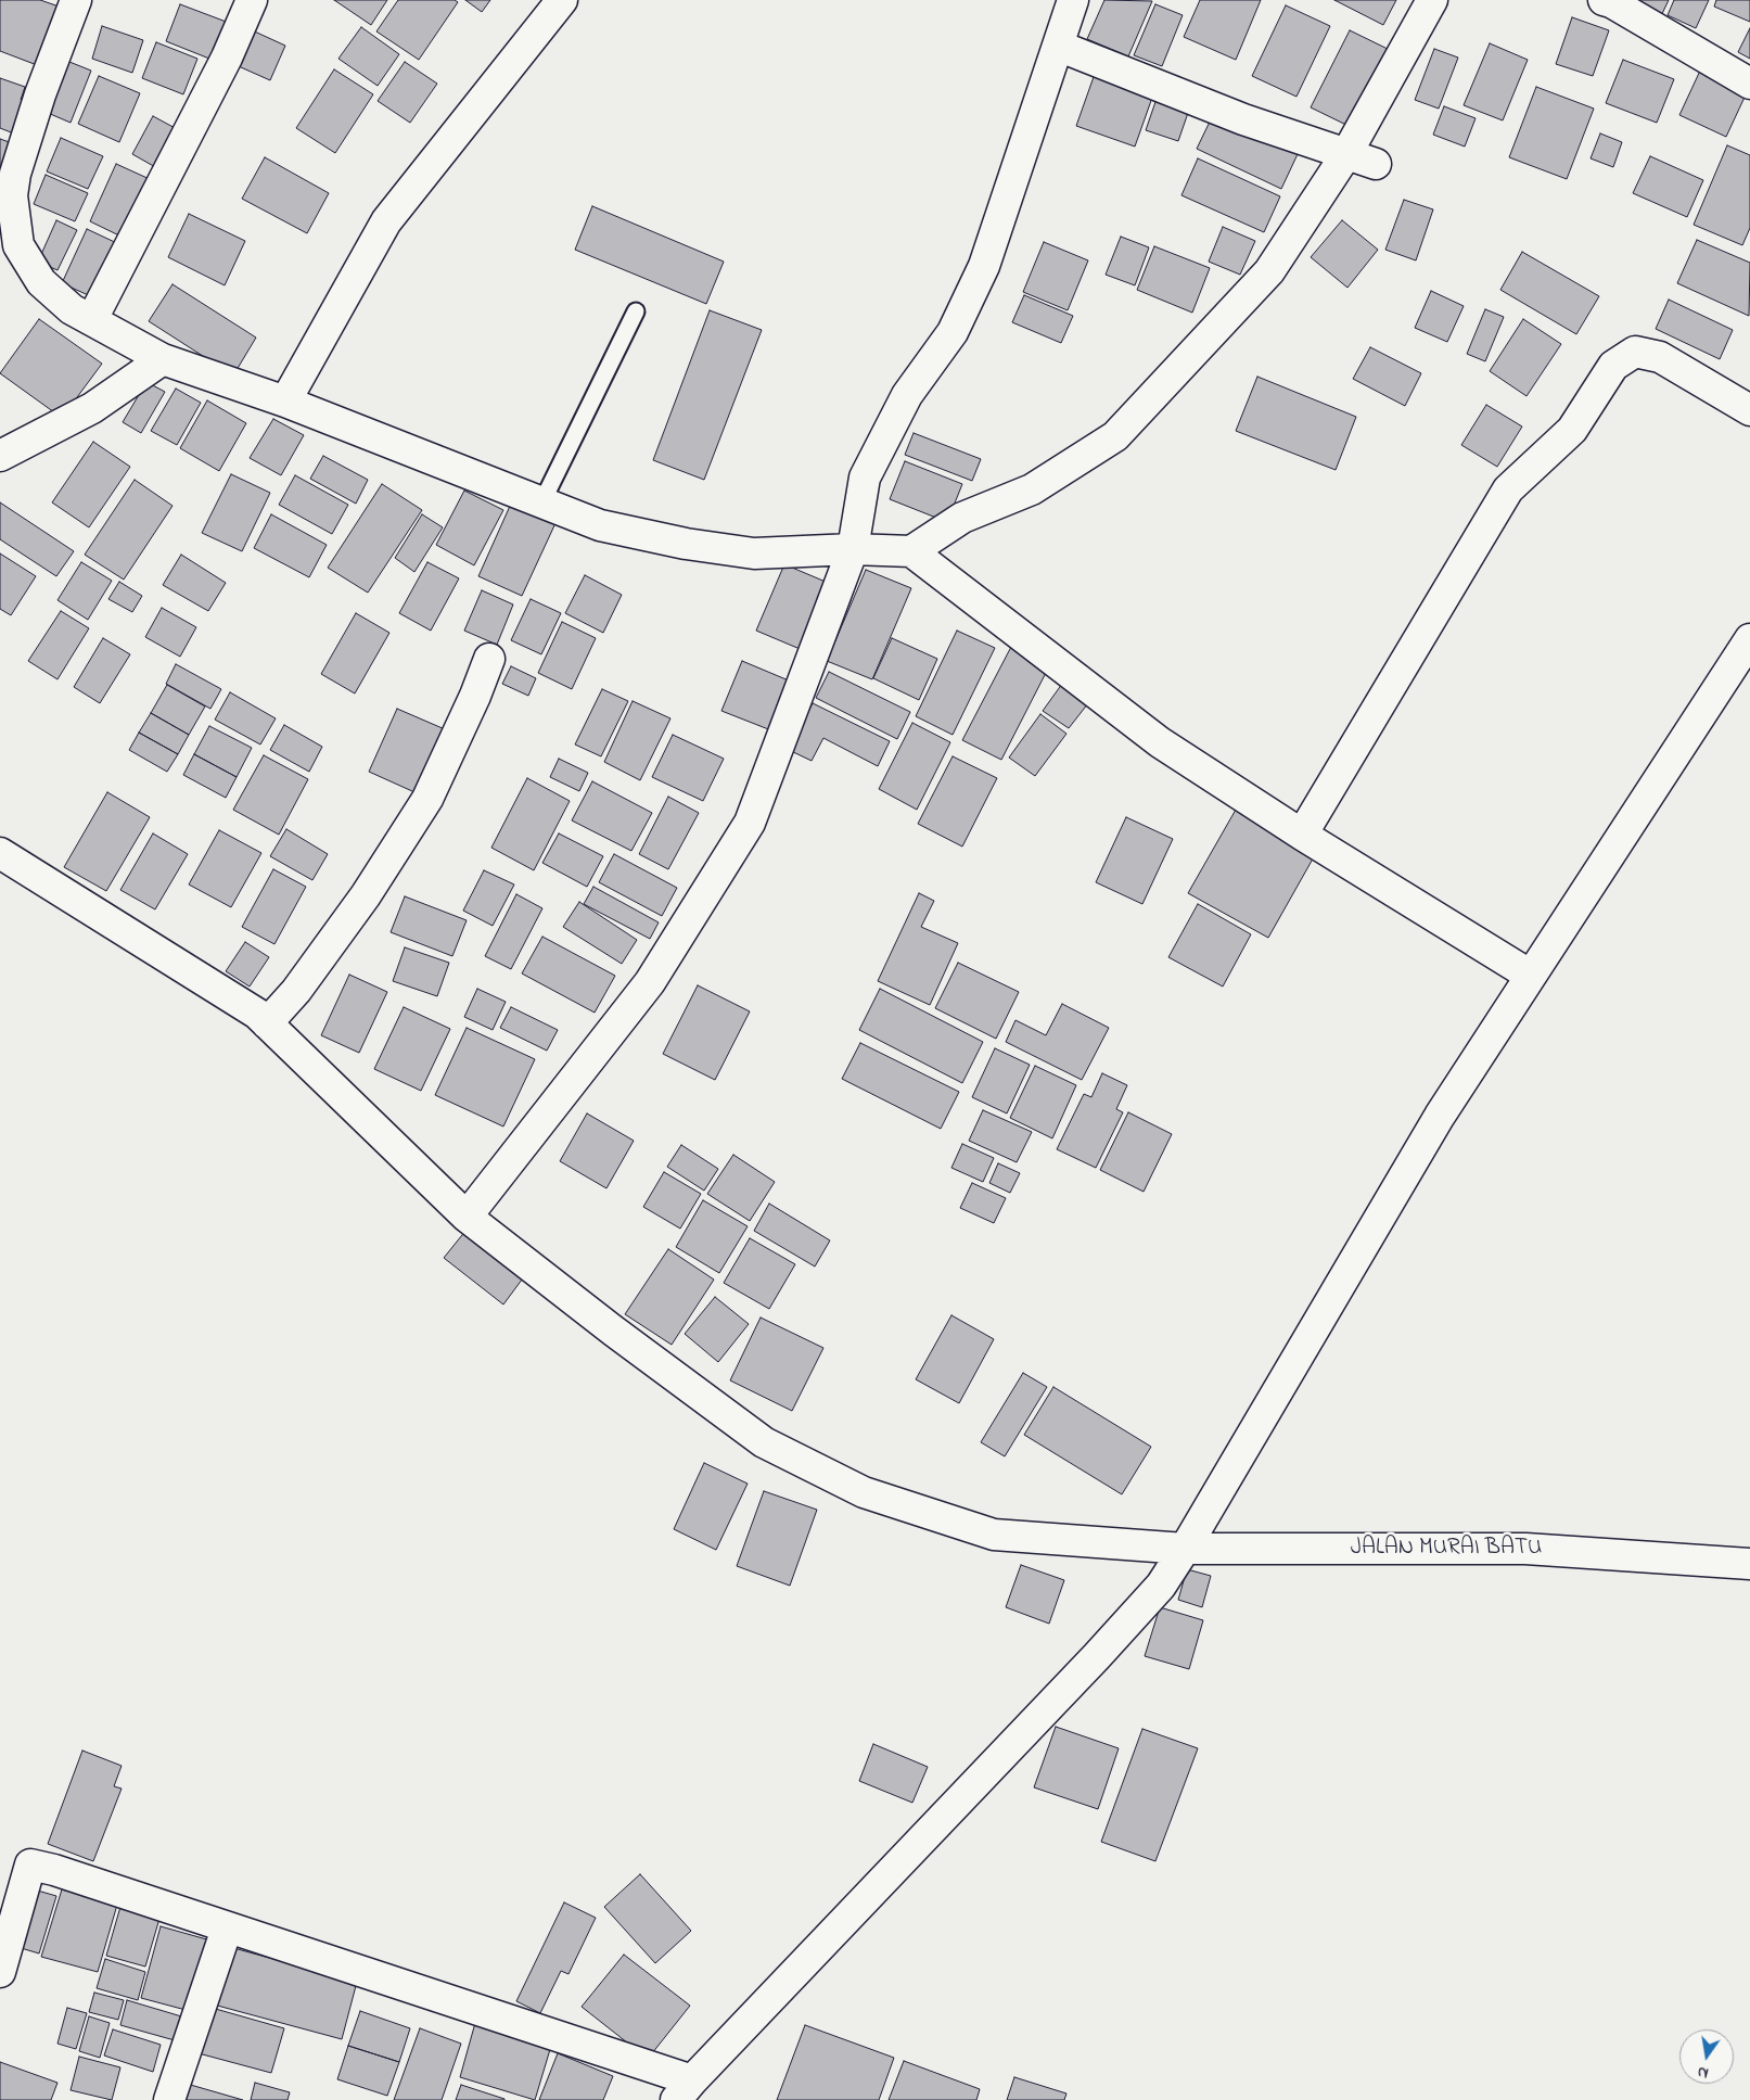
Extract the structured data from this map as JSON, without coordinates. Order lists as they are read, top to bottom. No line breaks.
{"streets":{"street":["JALAN MURAI BATU"]},"north":"bottom"}
